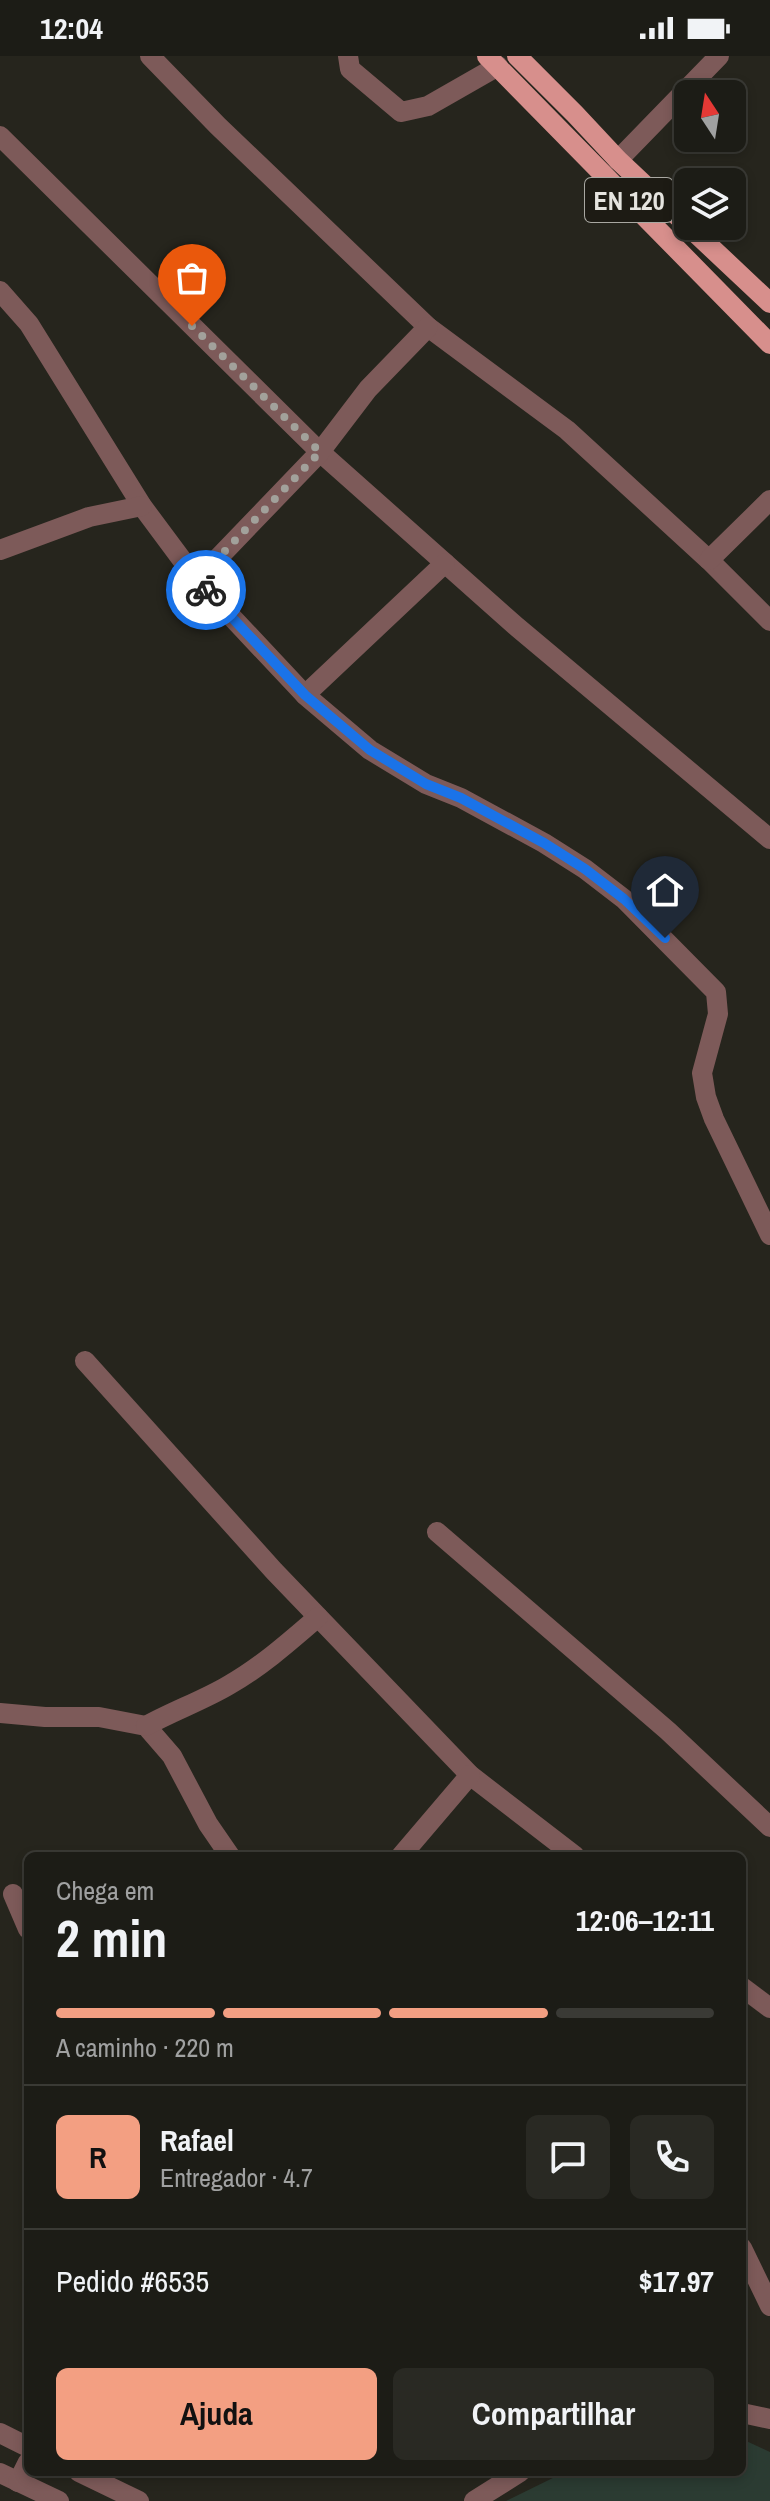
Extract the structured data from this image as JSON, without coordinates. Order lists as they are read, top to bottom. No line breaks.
{"streets":{"main road":["EN 120"]},"north":"top","page":{"status":"12:04","heading":["2 min","Chega em","12:06–12:11"],"panel":["Rafael","Entregador · 4.7","Pedido #6535","$17.97"],"bar":"A caminho · 220 m","round":"R","buttons":["Ajuda","Compartilhar"]}}
